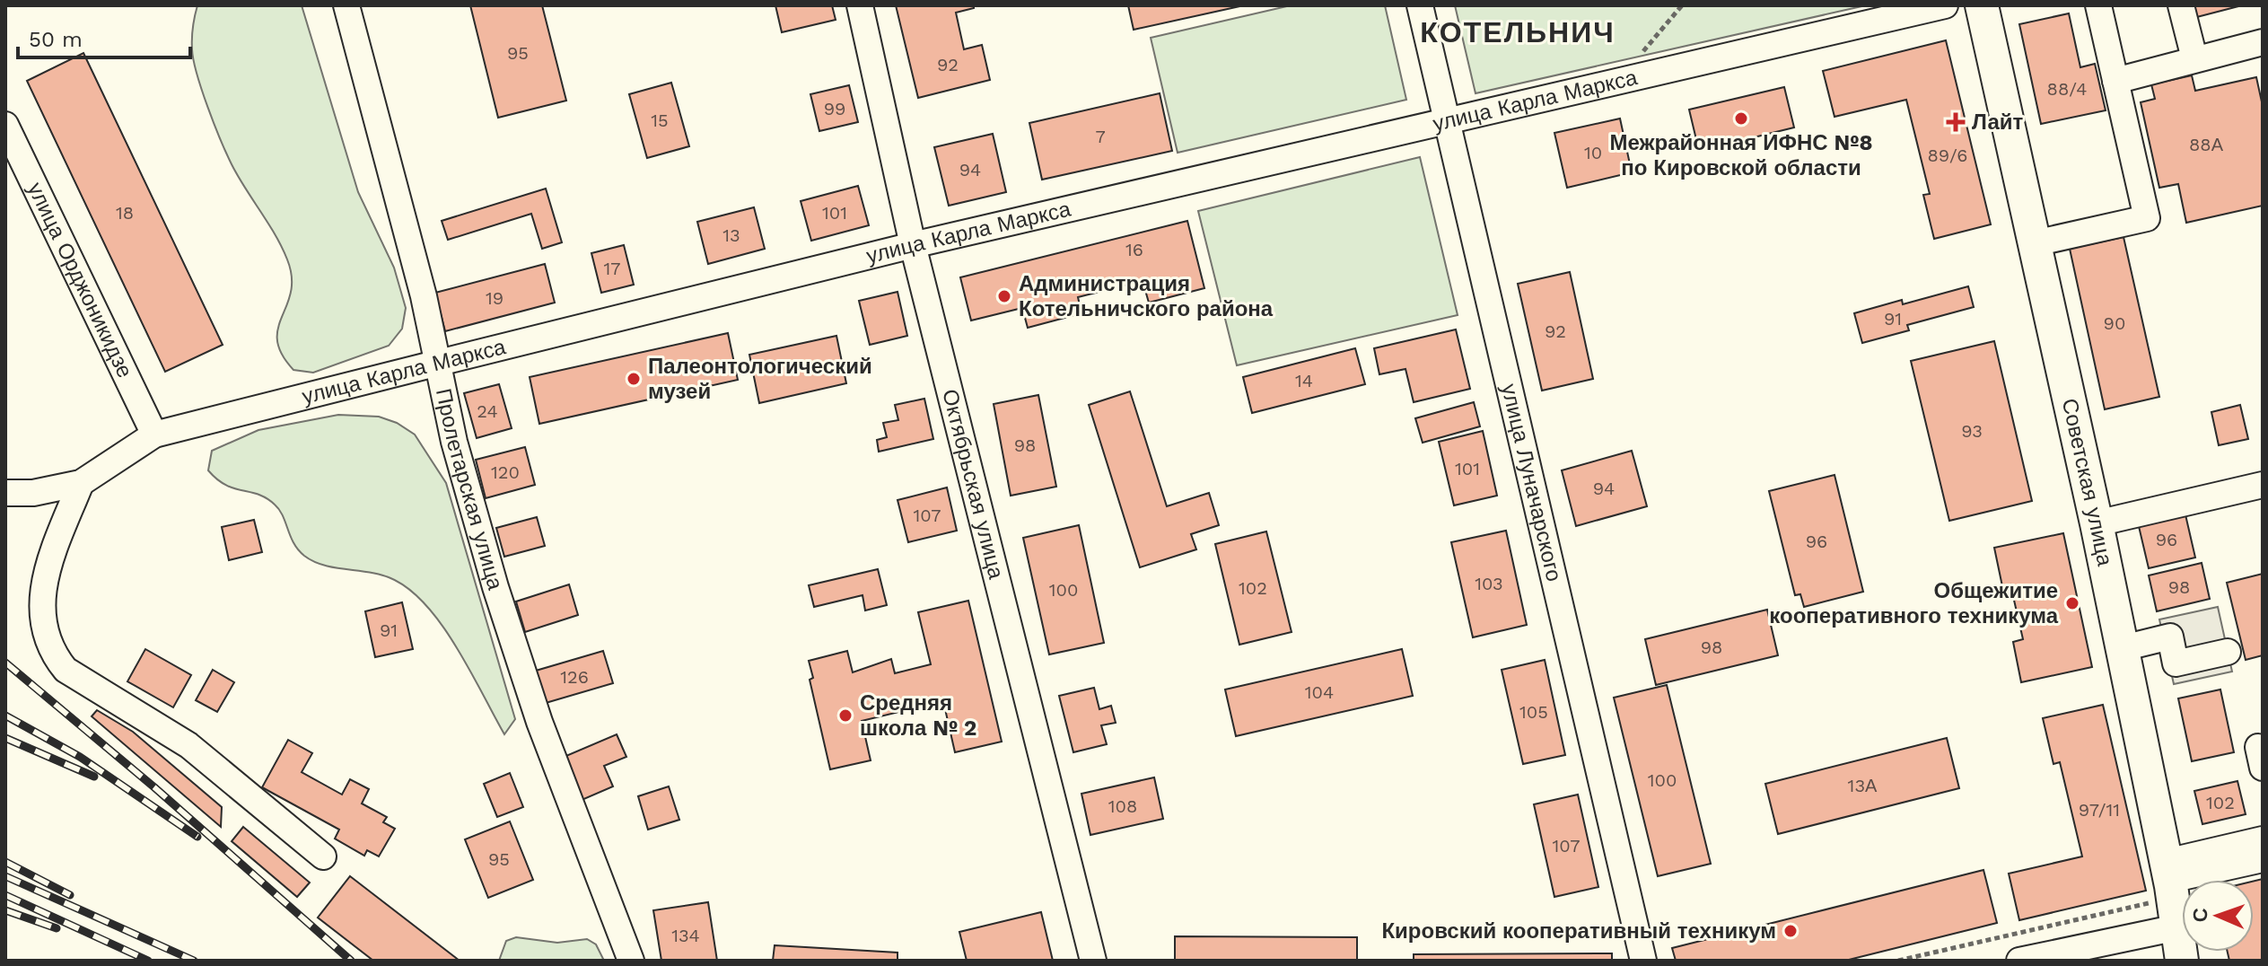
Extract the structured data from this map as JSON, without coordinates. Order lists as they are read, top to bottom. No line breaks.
{"streets":{"main road":["Советская улица"],"street":["улица Карла Маркса","улица Орджоникидзе","улица Луначарского","Октябрьская улица","Пролетарская улица"]},"crossings":[["улица Карла Маркса","улица Орджоникидзе"],["улица Карла Маркса","улица Луначарского"],["улица Карла Маркса","Октябрьская улица"],["улица Карла Маркса","Пролетарская улица"]],"districts":["КОТЕЛЬНИЧ"],"places":{"other":["Межрайонная ИФНС №8 по Кировской области","Администрация Котельничского района","Палеонтологический музей","Общежитие кооперативного техникума","Средняя школа № 2","Кировский кооперативный техникум"],"health":["Лайт"]},"house_numbers":["95","92","88/4","99","15","7","88А","10","89/6","94","18","101","13","16","17","19","91","90","92","14","24","93","98","101","120","94","107","96","96","103","98","102","100","91","98","126","104","105","100","13А","102","108","97/11","107","95","134"],"scale_bar":"50 m","north":"left"}
